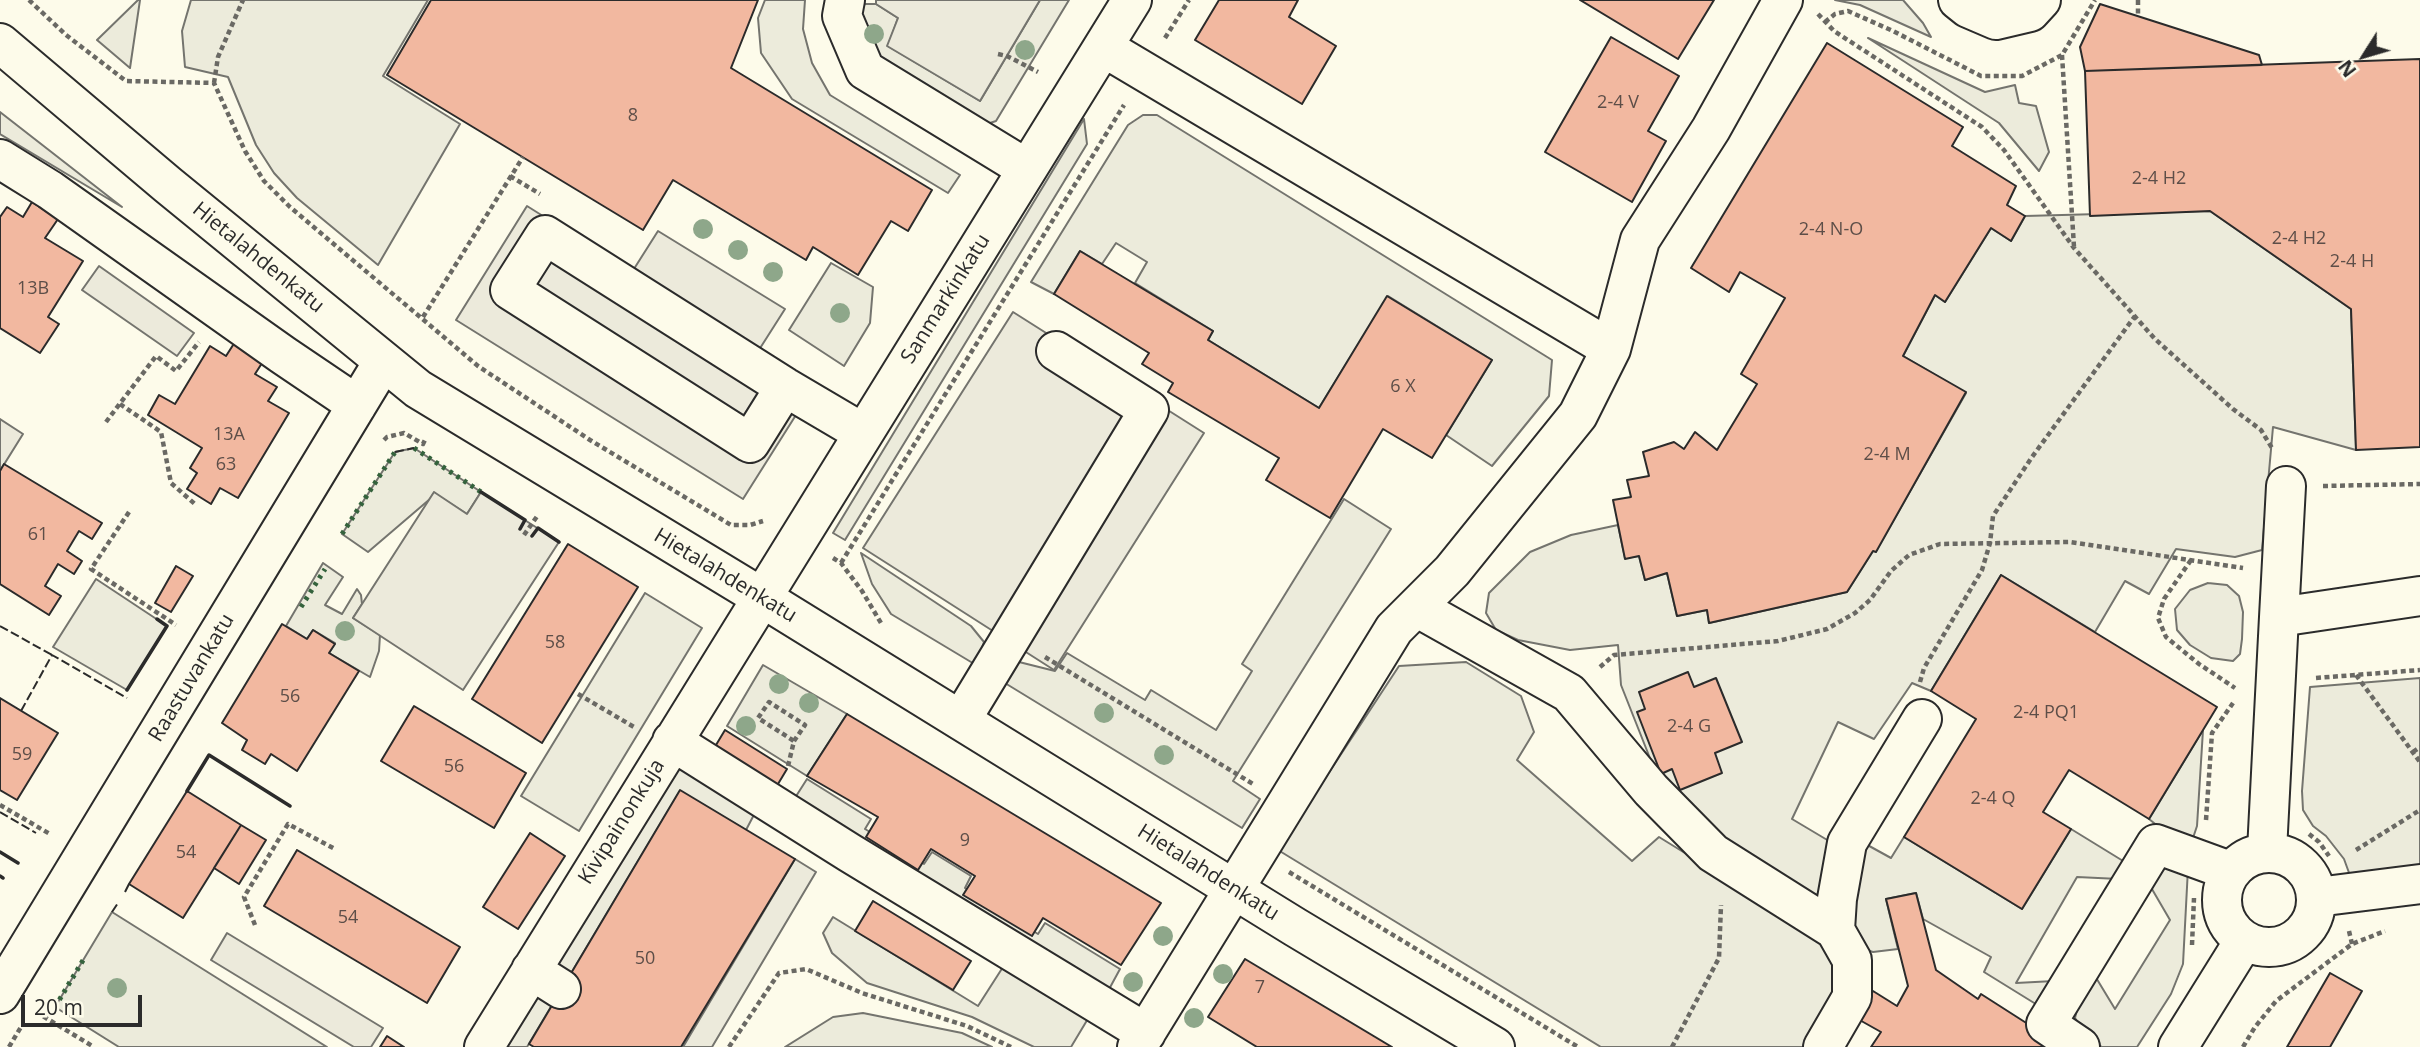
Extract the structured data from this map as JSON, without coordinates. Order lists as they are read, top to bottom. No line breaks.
{"streets":{"main road":["Hietalahdenkatu","Sanmarkinkatu","Raastuvankatu","Kivipainonkuja"]},"crossings":[["Hietalahdenkatu","Sanmarkinkatu"],["Hietalahdenkatu","Raastuvankatu"],["Hietalahdenkatu","Kivipainonkuja"],["Sanmarkinkatu","Kivipainonkuja"]],"house_numbers":["2-4 V","8","2-4 H2","2-4 N-O","2-4 H2","2-4 H","13B","6 X","13A","2-4 M","63","61","58","56","2-4 PQ1","2-4 G","59","56","2-4 Q","9","54","54","50","7"],"scale_bar":"20 m","north":"bottom left"}
